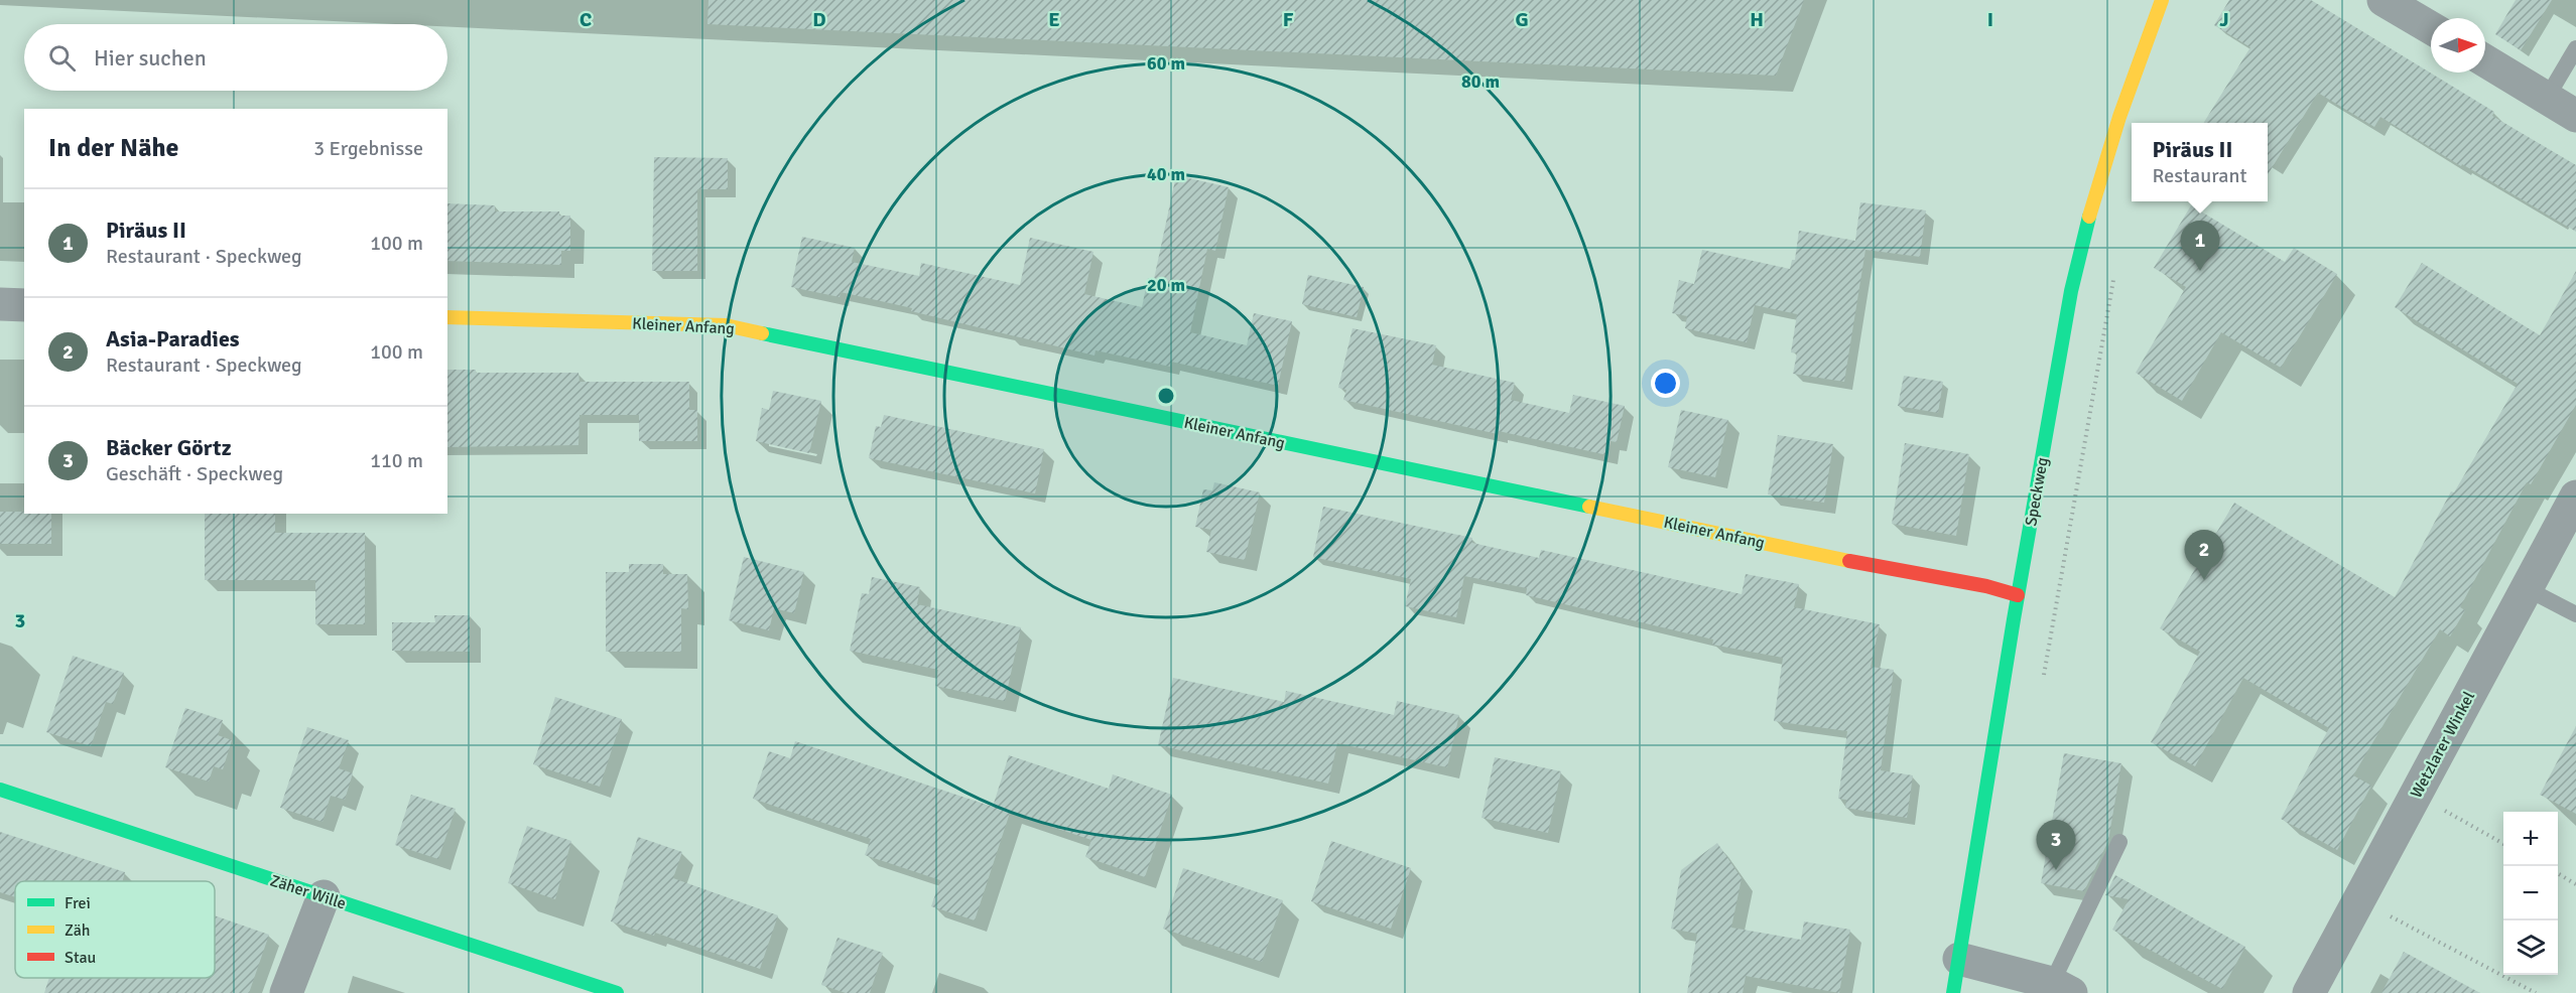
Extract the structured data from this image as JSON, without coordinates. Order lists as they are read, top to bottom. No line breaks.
{"streets":{"street":["Kleiner Anfang","Speckweg","Wetzlarer Winkel","Zäher Wille"]},"crossings":[["Kleiner Anfang","Speckweg"]],"legend":["Frei","Zäh","Stau"],"north":"right","page":{"search":"Hier suchen","heading":["In der Nähe","3 Ergebnisse"],"popup":["Piräus II","Restaurant"],"list":[{"mark":"1","name":"Piräus II","note":"Restaurant · Speckweg","value":"100 m"},{"mark":"2","name":"Asia-Paradies","note":"Restaurant · Speckweg","value":"100 m"},{"mark":"3","name":"Bäcker Görtz","note":"Geschäft · Speckweg","value":"110 m"}],"pins":["1","2","3"],"map_buttons":["+","−"]},"grid":{"columns":["C","D","E","F","G","H","I","J"],"rows":["3"]},"rings":["60 m","80 m","40 m","20 m"]}
